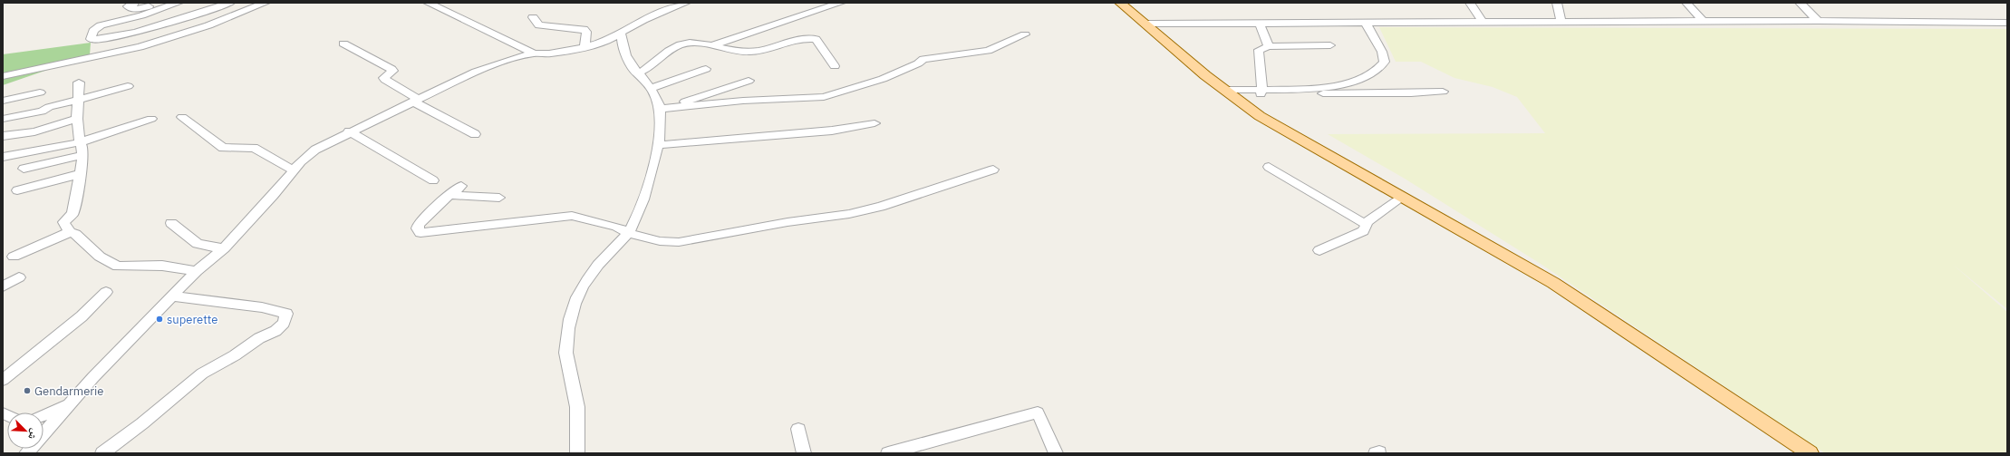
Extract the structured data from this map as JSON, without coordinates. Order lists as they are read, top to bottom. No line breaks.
{"places":["superette","Gendarmerie"],"north":"bottom right"}
